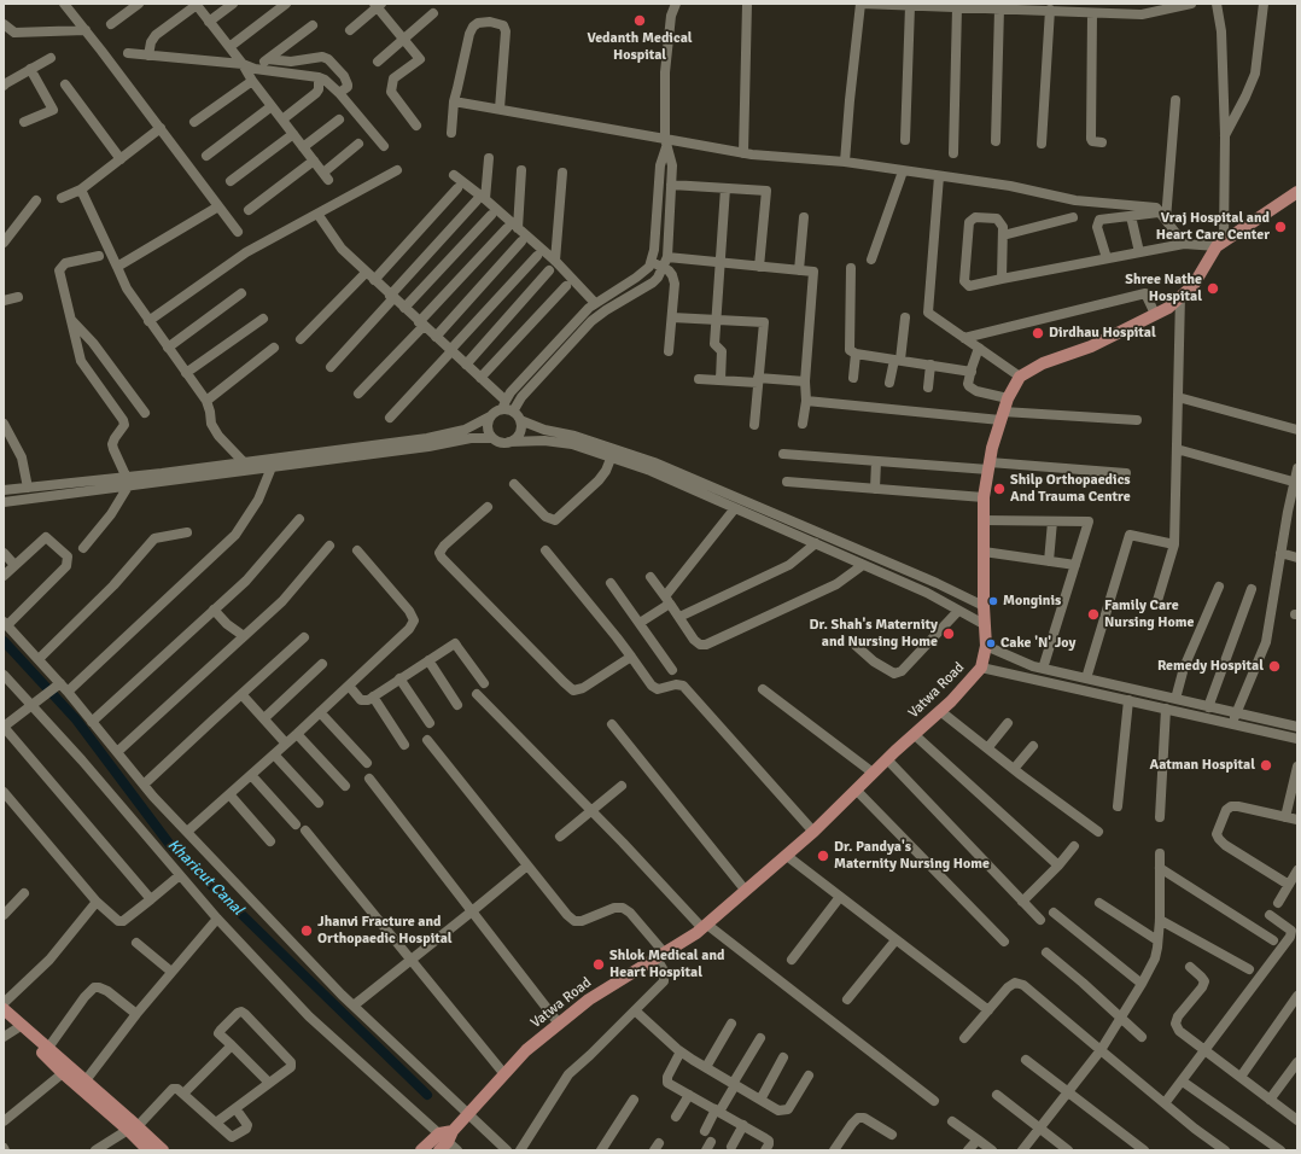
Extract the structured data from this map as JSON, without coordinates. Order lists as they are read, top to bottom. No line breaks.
{"streets":{"main road":["Vatwa Road"]},"water":["Kharicut Canal"],"places":["Vedanth Medical Hospital","Vraj Hospital and Heart Care Center","Shree Nathe Hospital","Dirdhau Hospital","Shilp Orthopaedics And Trauma Centre","Monginis","Family Care Nursing Home","Dr. Shah's Maternity and Nursing Home","Cake 'N' Joy","Remedy Hospital","Aatman Hospital","Dr. Pandya's Maternity Nursing Home","Jhanvi Fracture and Orthopaedic Hospital","Shlok Medical and Heart Hospital"]}
